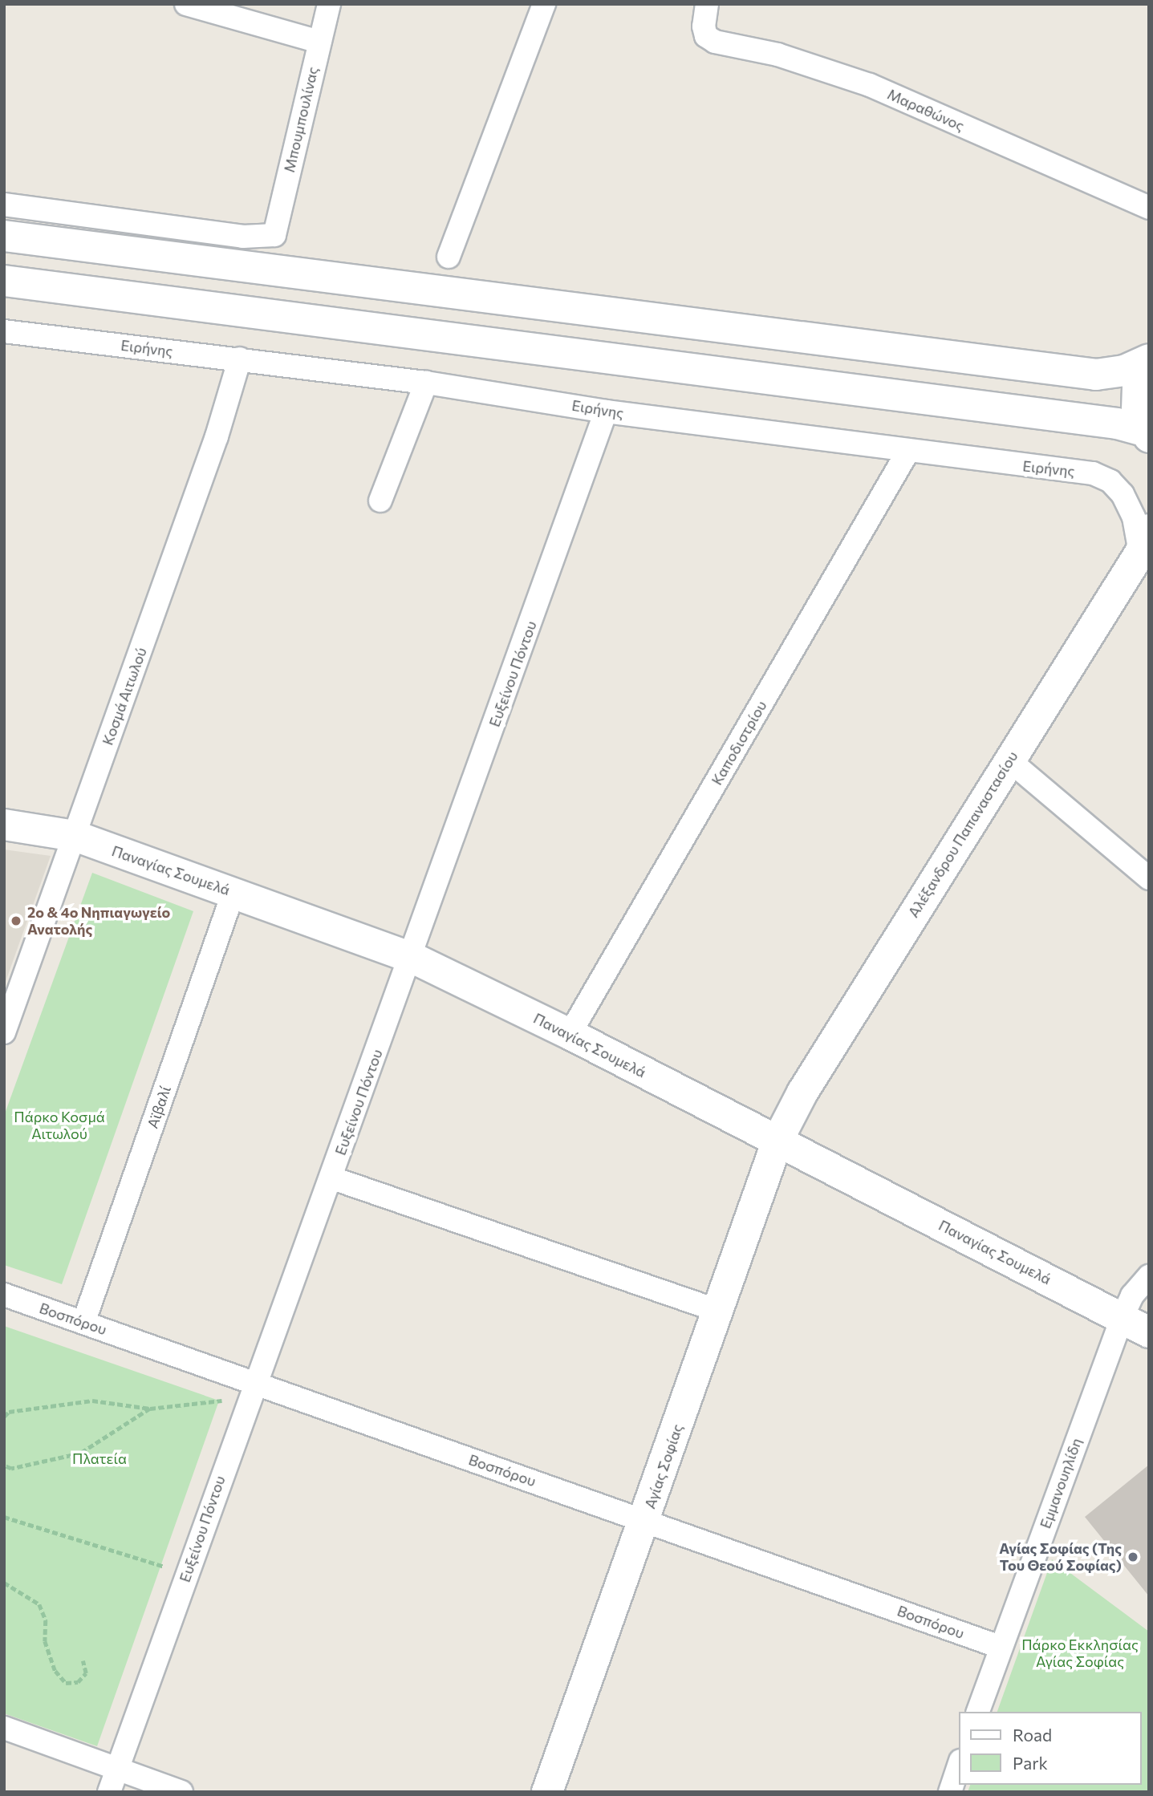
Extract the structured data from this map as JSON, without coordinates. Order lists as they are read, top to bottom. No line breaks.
{"streets":{"street":["Μαραθώνος","Μπουμπουλίνας","Ειρήνης","Ευξείνου Πόντου","Κοσμά Αιτωλού","Καποδιστρίου","Αλέξανδρου Παπαναστασίου","Παναγίας Σουμελά","Αϊβαλί","Βοσπόρου","Αγίας Σοφίας","Εμμανουηλίδη"]},"crossings":[["Ειρήνης","Ευξείνου Πόντου"],["Ειρήνης","Κοσμά Αιτωλού"],["Ειρήνης","Καποδιστρίου"],["Ειρήνης","Αλέξανδρου Παπαναστασίου"],["Ευξείνου Πόντου","Παναγίας Σουμελά"],["Ευξείνου Πόντου","Βοσπόρου"],["Κοσμά Αιτωλού","Παναγίας Σουμελά"],["Καποδιστρίου","Παναγίας Σουμελά"],["Αλέξανδρου Παπαναστασίου","Παναγίας Σουμελά"],["Αλέξανδρου Παπαναστασίου","Αγίας Σοφίας"],["Παναγίας Σουμελά","Αϊβαλί"],["Παναγίας Σουμελά","Αγίας Σοφίας"],["Παναγίας Σουμελά","Εμμανουηλίδη"],["Αϊβαλί","Βοσπόρου"],["Βοσπόρου","Αγίας Σοφίας"],["Βοσπόρου","Εμμανουηλίδη"]],"parks":["Πάρκο Κοσμά Αιτωλού","Πλατεία","Πάρκο Εκκλησίας Αγίας Σοφίας"],"places":["2ο & 4ο Νηπιαγωγείο Ανατολής","Αγίας Σοφίας (Της Του Θεού Σοφίας)"],"legend":["Road","Park"]}
